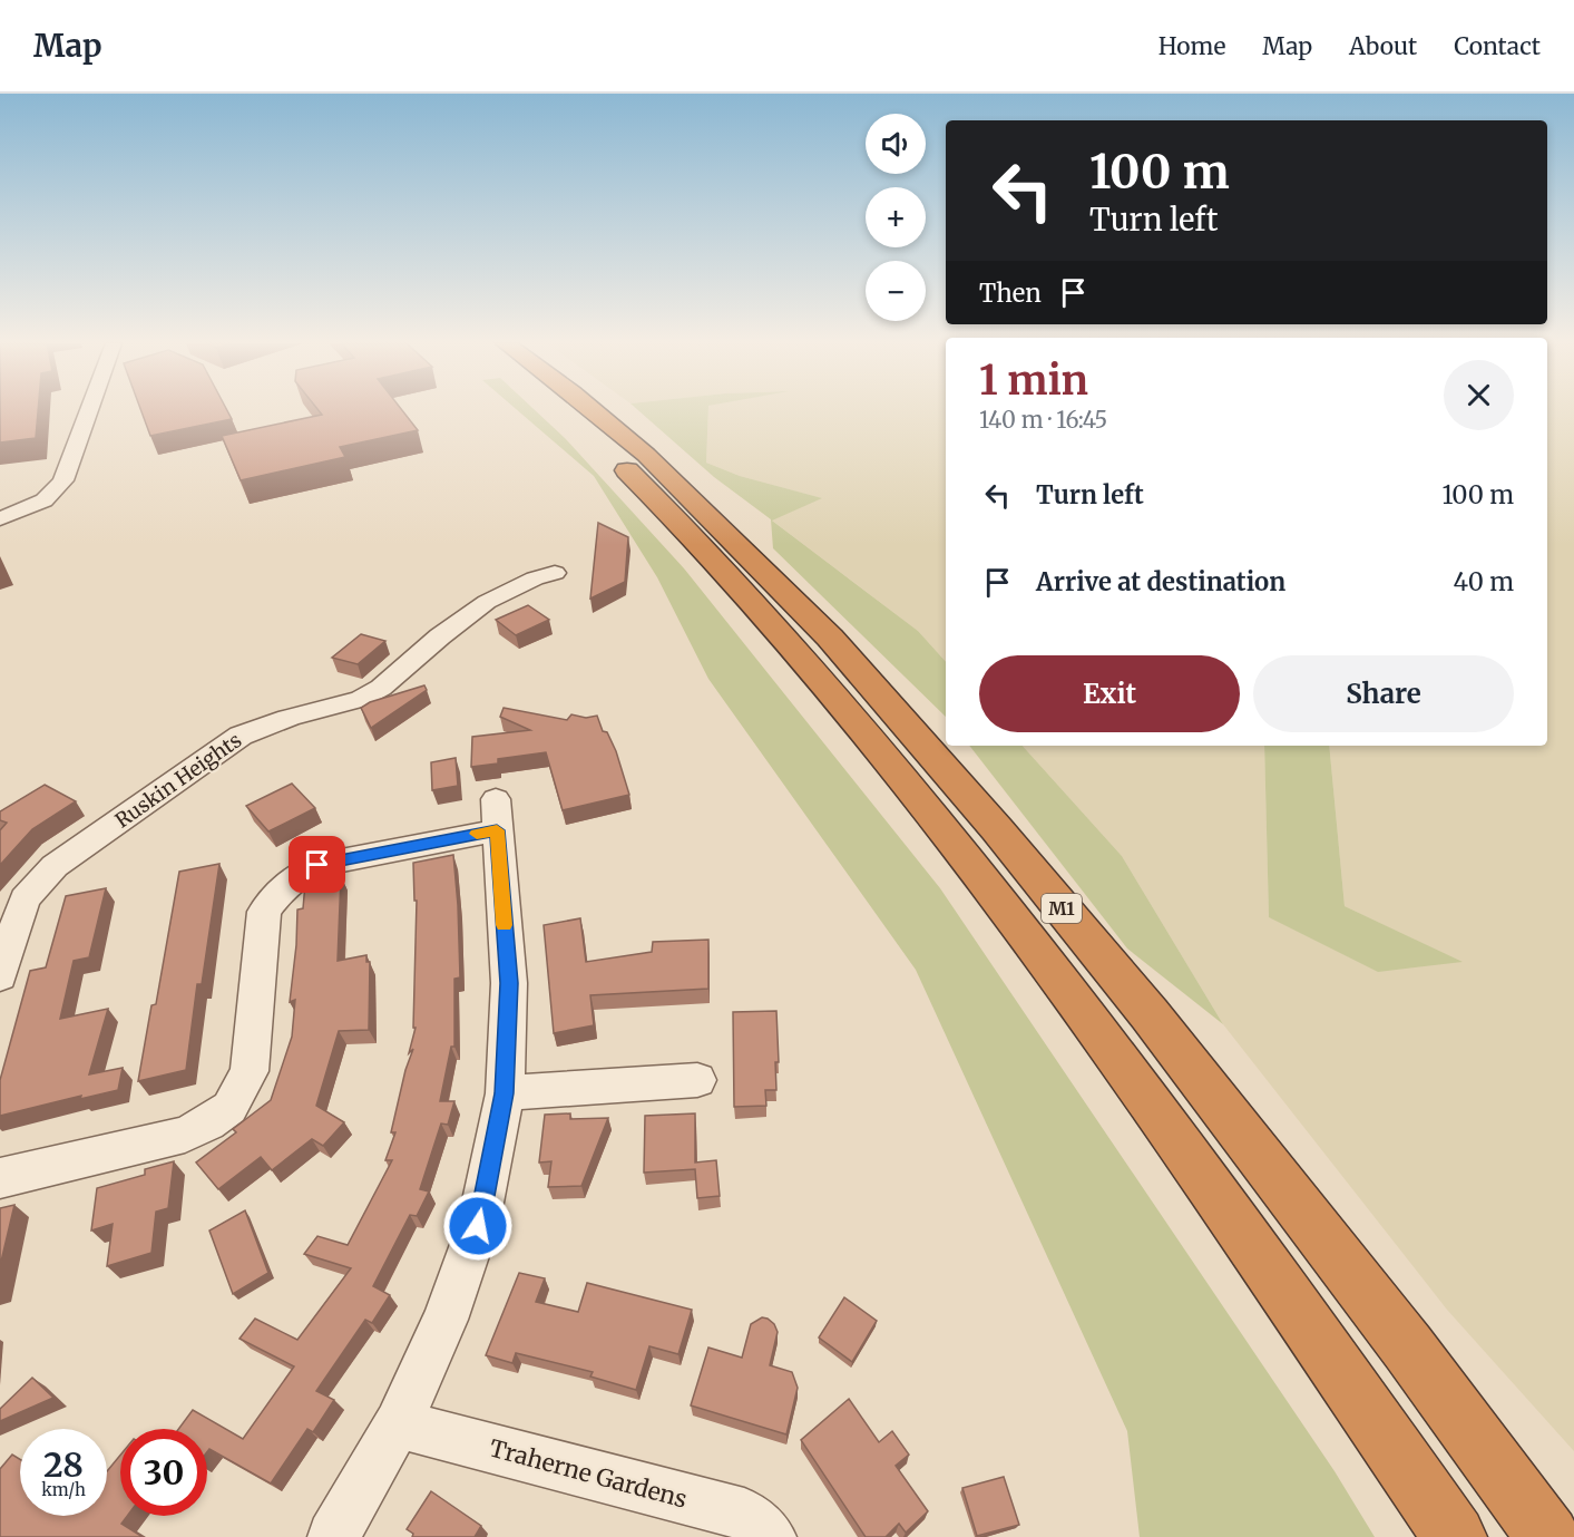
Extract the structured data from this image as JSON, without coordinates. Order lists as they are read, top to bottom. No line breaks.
{"streets":{"highway":["M1"],"street":["Ruskin Heights","Traherne Gardens"]},"page":{"header":"Map","nav":["Home","Map","About","Contact"],"map_buttons":["+","−"],"turn":["100 m","Turn left"],"then":"Then","heading":["1 min","140 m · 16:45"],"list":[{"name":"Turn left","value":"100 m"},{"name":"Arrive at destination","value":"40 m"}],"buttons":["Exit","Share"],"speed":"28 km/h","limit":"30"}}
